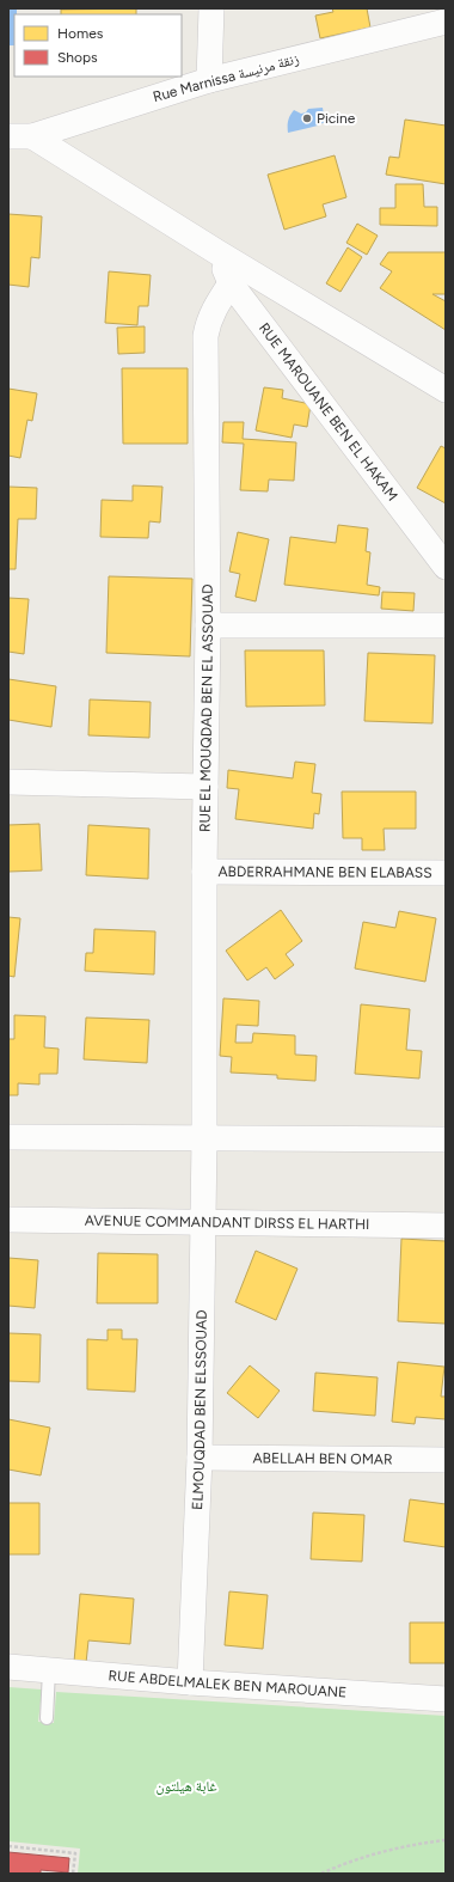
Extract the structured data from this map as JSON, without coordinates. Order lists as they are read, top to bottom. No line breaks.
{"streets":{"street":["Rue Marnissa زنقة مرنيسة","RUE MAROUANE BEN EL HAKAM","RUE EL MOUQDAD BEN EL ASSOUAD","ABDERRAHMANE BEN ELABASS","AVENUE COMMANDANT DIRSS EL HARTHI","ELMOUQDAD BEN ELSSOUAD","ABELLAH BEN OMAR","RUE ABDELMALEK BEN MAROUANE"]},"crossings":[["RUE MAROUANE BEN EL HAKAM","RUE EL MOUQDAD BEN EL ASSOUAD"],["RUE EL MOUQDAD BEN EL ASSOUAD","ABDERRAHMANE BEN ELABASS"],["RUE EL MOUQDAD BEN EL ASSOUAD","ELMOUQDAD BEN ELSSOUAD"],["AVENUE COMMANDANT DIRSS EL HARTHI","ELMOUQDAD BEN ELSSOUAD"],["ELMOUQDAD BEN ELSSOUAD","ABELLAH BEN OMAR"],["ELMOUQDAD BEN ELSSOUAD","RUE ABDELMALEK BEN MAROUANE"]],"parks":["غابة هيلتون"],"places":["Picine"],"legend":["Homes","Shops"]}
